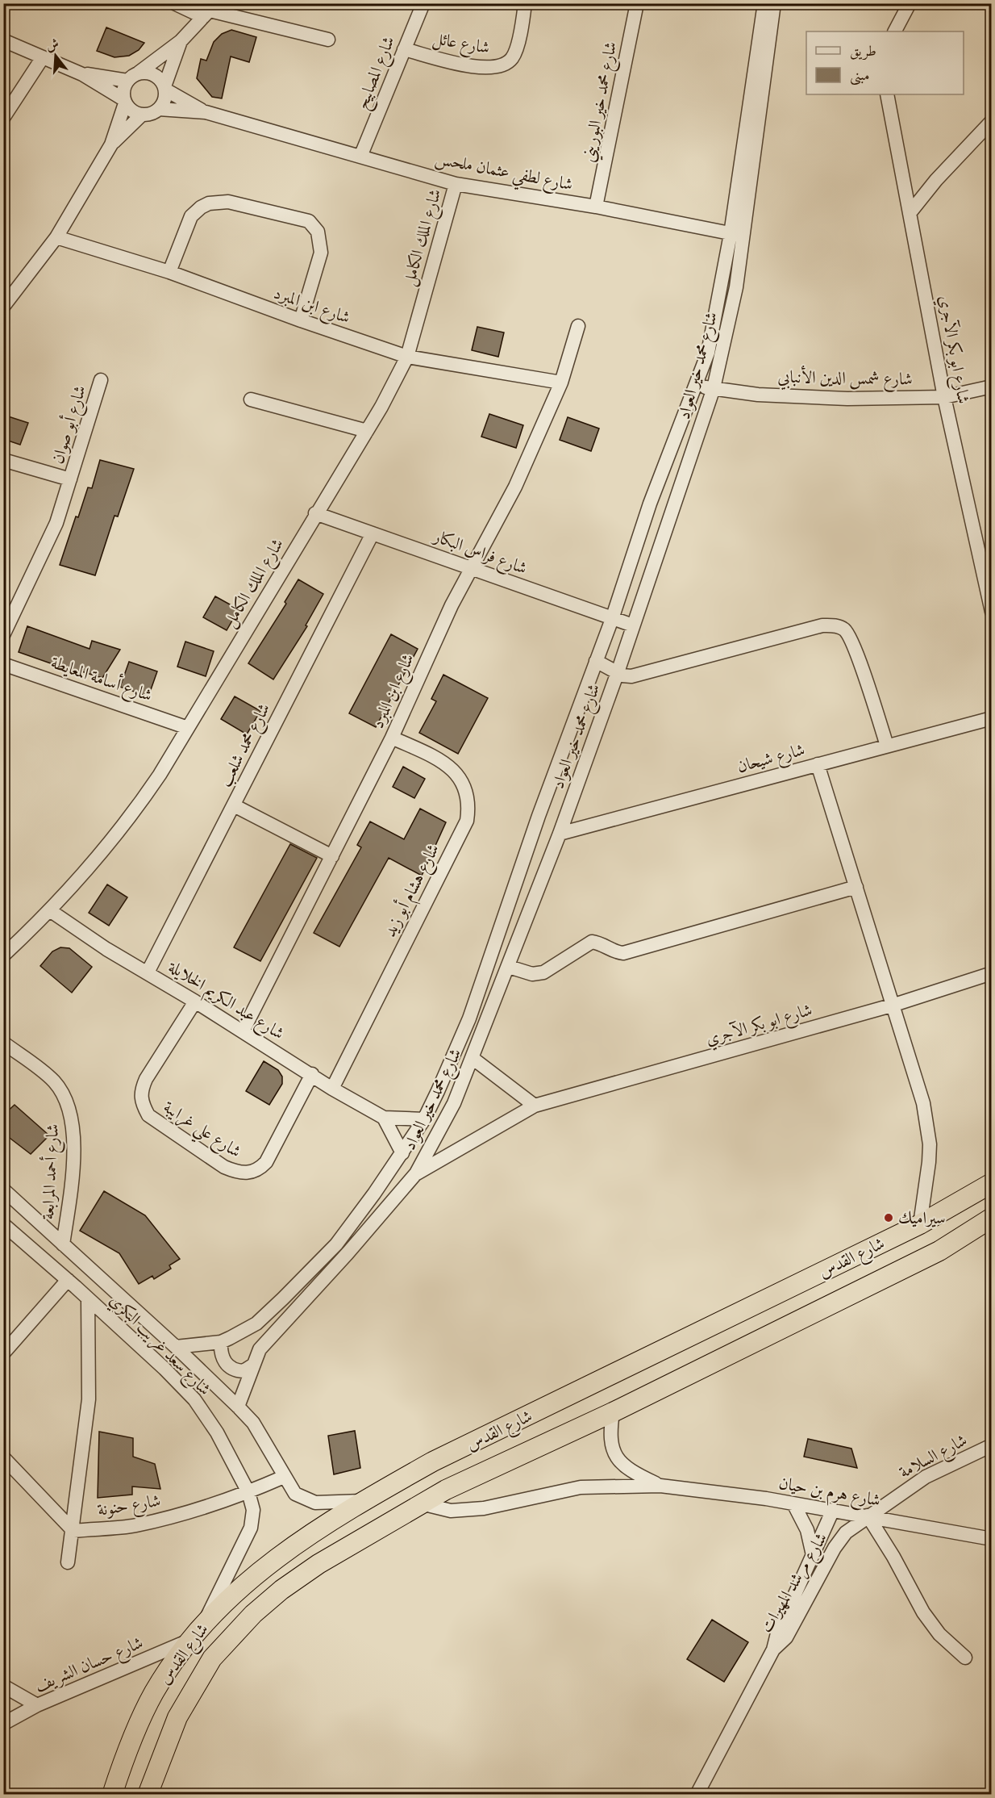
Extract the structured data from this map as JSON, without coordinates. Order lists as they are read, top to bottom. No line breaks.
{"streets":{"highway":["شارع القدس"],"street":["شارع عائل","شارع المصابيح","شارع محمد خير البوريني","شارع لطفي عثمان ملحس","شارع الملك الكامل","شارع ابن المبرد","شارع ابو بكر الآجري","شارع محمد خير العواد","شارع شمس الدين الأنبابي","شارع أبو صوان","شارع فراس البكار","شارع أسامة المعايطة","شارع محمد شلعب","شارع شيحان","شارع هشام أبو زيد","شارع عبد الكريم الخلايلة","شارع علي غرايبة","شارع أحمد المرابعة","شارع سعد غريب البكري","شارع السلامة","شارع هرم بن حيان","شارع حنونة","شارع مرشد المهيرات","شارع حسان الشريف"]},"crossings":[["شارع عائل","شارع المصابيح"],["شارع المصابيح","شارع لطفي عثمان ملحس"],["شارع محمد خير البوريني","شارع لطفي عثمان ملحس"],["شارع لطفي عثمان ملحس","شارع الملك الكامل"],["شارع لطفي عثمان ملحس","شارع محمد خير العواد"],["شارع الملك الكامل","شارع ابن المبرد"],["شارع الملك الكامل","شارع فراس البكار"],["شارع الملك الكامل","شارع أسامة المعايطة"],["شارع الملك الكامل","شارع عبد الكريم الخلايلة"],["شارع ابن المبرد","شارع فراس البكار"],["شارع ابن المبرد","شارع هشام أبو زيد"],["شارع ابن المبرد","شارع عبد الكريم الخلايلة"],["شارع ابو بكر الآجري","شارع محمد خير العواد"],["شارع ابو بكر الآجري","شارع شمس الدين الأنبابي"],["شارع محمد خير العواد","شارع شمس الدين الأنبابي"],["شارع محمد خير العواد","شارع فراس البكار"],["شارع محمد خير العواد","شارع شيحان"],["شارع محمد خير العواد","شارع عبد الكريم الخلايلة"],["شارع محمد خير العواد","شارع سعد غريب البكري"],["شارع فراس البكار","شارع محمد شلعب"],["شارع محمد شلعب","شارع عبد الكريم الخلايلة"],["شارع هشام أبو زيد","شارع عبد الكريم الخلايلة"],["شارع عبد الكريم الخلايلة","شارع علي غرايبة"],["شارع أحمد المرابعة","شارع سعد غريب البكري"],["شارع القدس","شارع سعد غريب البكري"],["شارع القدس","شارع هرم بن حيان"],["شارع القدس","شارع حسان الشريف"],["شارع سعد غريب البكري","شارع حنونة"],["شارع السلامة","شارع هرم بن حيان"],["شارع السلامة","شارع مرشد المهيرات"],["شارع هرم بن حيان","شارع مرشد المهيرات"]],"places":["سيراميك"],"legend":["طريق","مبنى"],"north":"top"}
